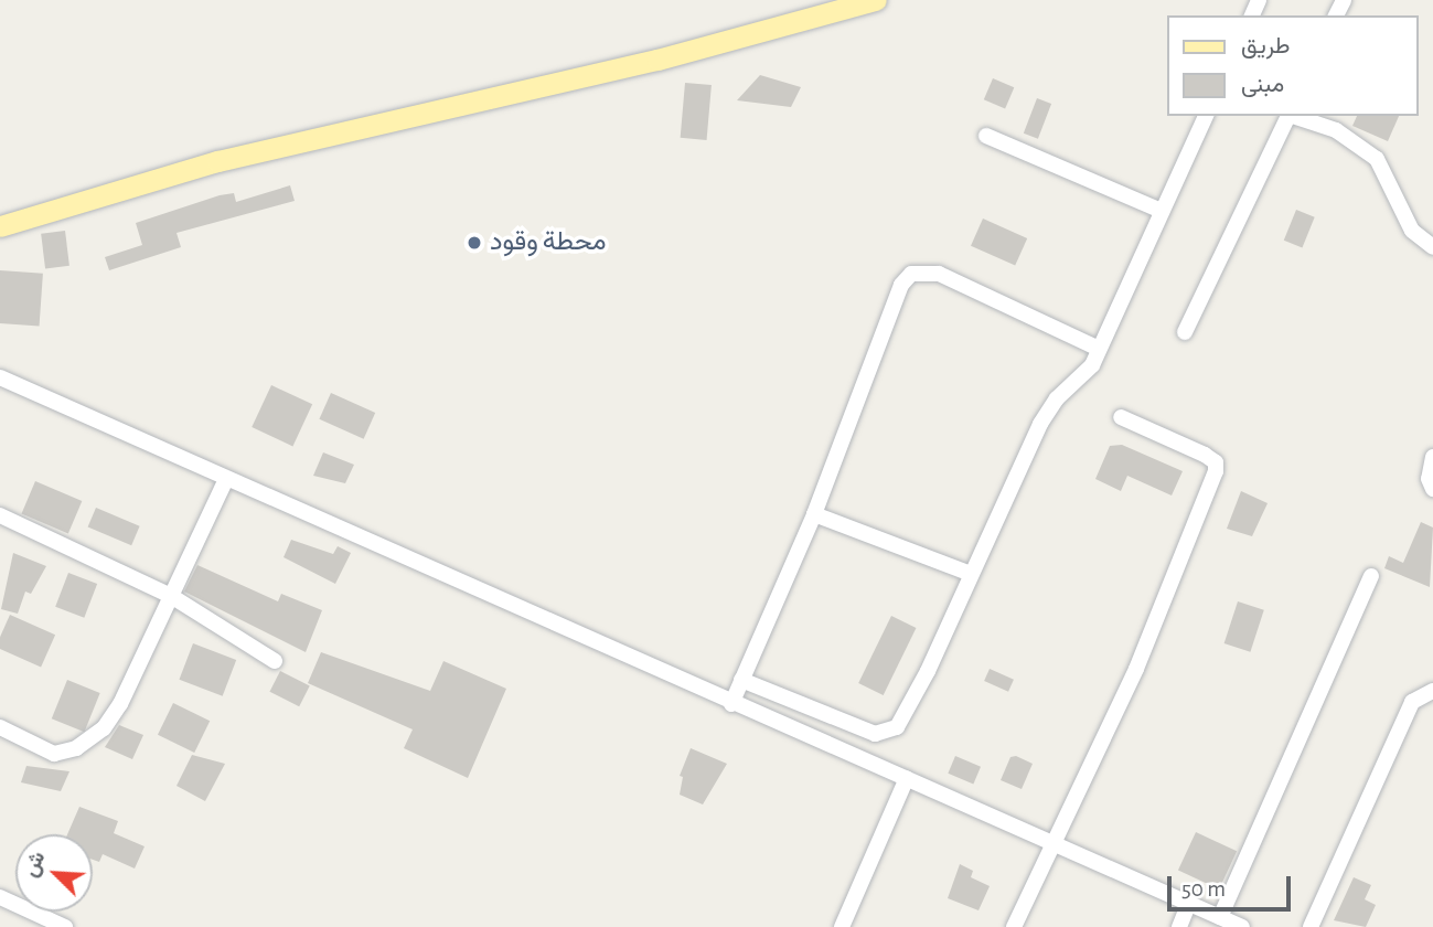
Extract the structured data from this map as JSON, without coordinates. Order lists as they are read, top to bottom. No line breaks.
{"places":["محطة وقود"],"legend":["طريق","مبنى"],"scale_bar":"50 m","north":"top left"}
